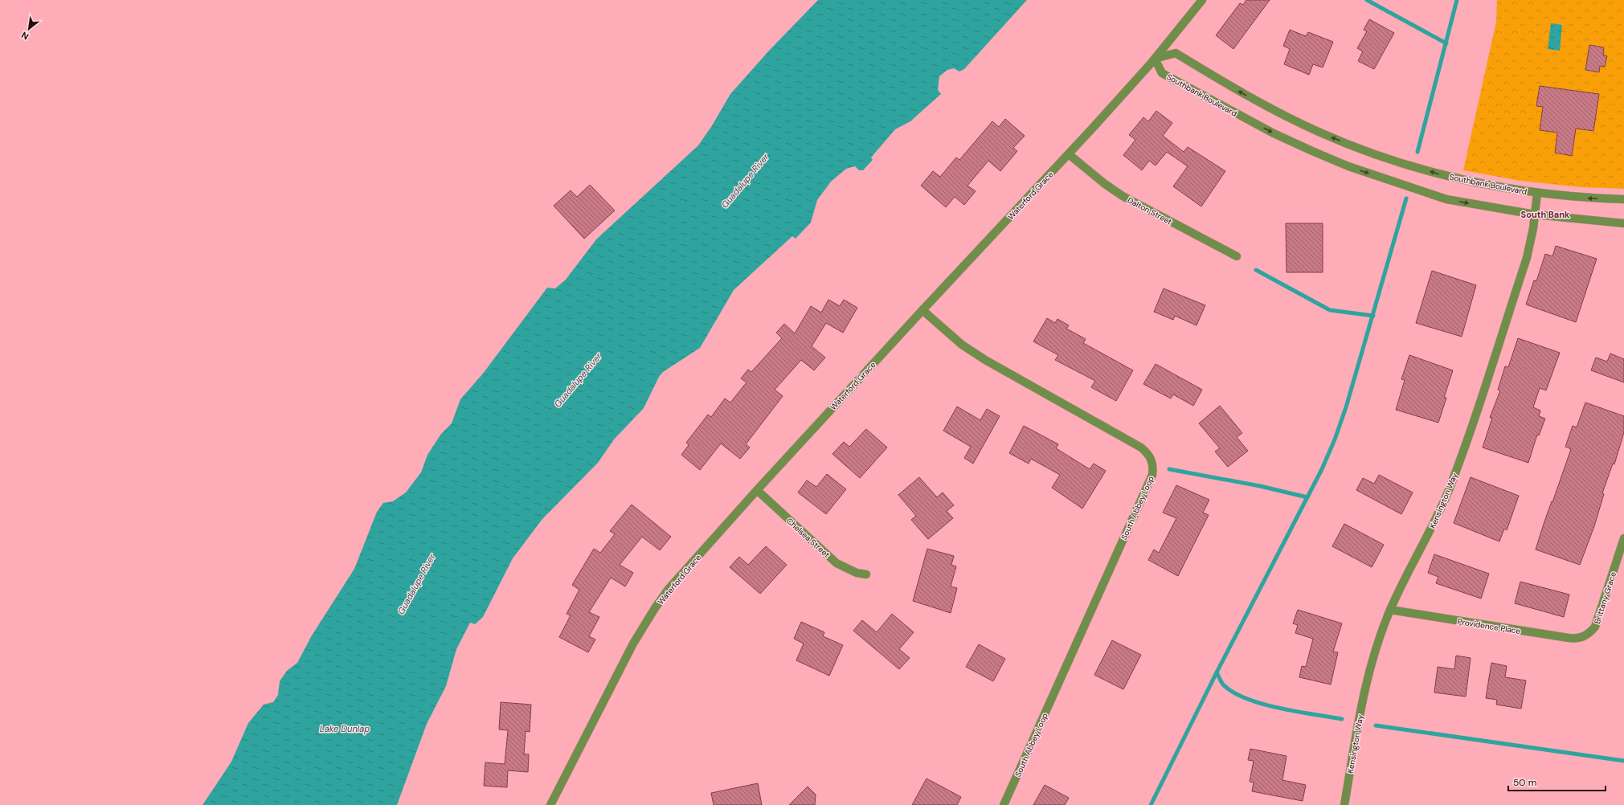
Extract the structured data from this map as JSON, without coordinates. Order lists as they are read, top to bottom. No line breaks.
{"streets":{"street":["Southbank Boulevard","Waterford Grace","Dalton Street","Kensington Way","South Abbey Loop","Chelsea Street","Brittany Grace","Providence Place"]},"crossings":[["Southbank Boulevard","Waterford Grace"],["Southbank Boulevard","Kensington Way"],["Waterford Grace","Dalton Street"],["Waterford Grace","South Abbey Loop"],["Waterford Grace","Chelsea Street"],["Kensington Way","Providence Place"],["Brittany Grace","Providence Place"]],"districts":["South Bank"],"water":["Guadalupe River","Lake Dunlap"],"scale_bar":"50 m","north":"bottom left"}
